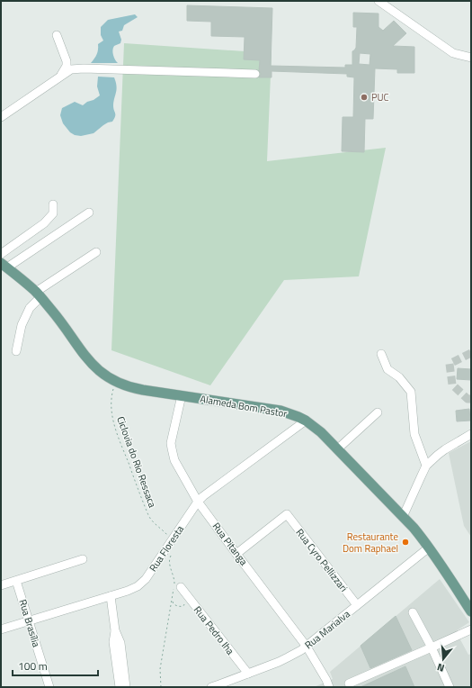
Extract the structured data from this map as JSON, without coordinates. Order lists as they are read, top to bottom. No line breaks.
{"streets":{"main road":["Alameda Bom Pastor"],"street":["Rua Pitanga","Rua Floresta","Rua Cyro Pellizzari","Rua Brasília","Rua Marialva","Rua Pedro Iha"],"path":["Ciclovia do Rio Ressaca"]},"crossings":[["Alameda Bom Pastor","Ciclovia do Rio Ressaca"],["Alameda Bom Pastor","Rua Pitanga"],["Alameda Bom Pastor","Rua Floresta"],["Alameda Bom Pastor","Rua Marialva"],["Ciclovia do Rio Ressaca","Rua Floresta"],["Rua Pitanga","Rua Floresta"],["Rua Pitanga","Rua Cyro Pellizzari"],["Rua Pitanga","Rua Marialva"],["Rua Floresta","Rua Brasília"],["Rua Cyro Pellizzari","Rua Marialva"],["Rua Marialva","Rua Pedro Iha"]],"places":["PUC","Restaurante Dom Raphael"],"scale_bar":"100 m","north":"bottom"}
